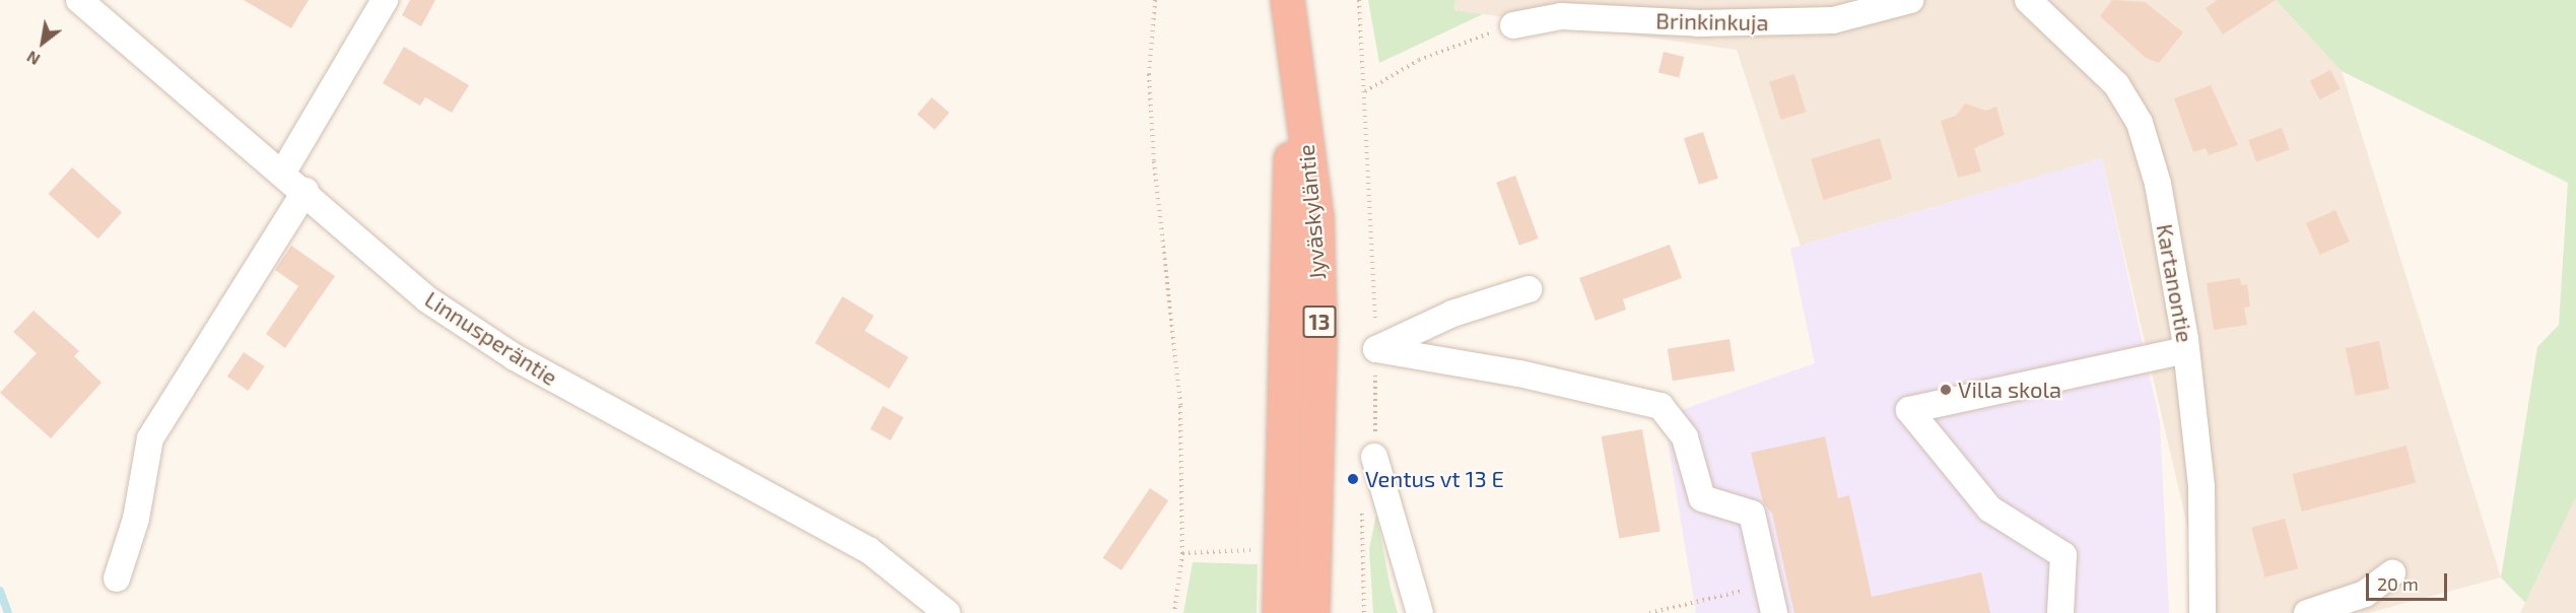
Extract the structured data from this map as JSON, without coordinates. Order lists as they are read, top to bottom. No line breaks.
{"streets":{"highway":["Jyväskyläntie","13"],"street":["Brinkinkuja","Kartanontie","Linnusperäntie"]},"places":["Villa skola","Ventus vt 13 E"],"scale_bar":"20 m","north":"bottom left"}
